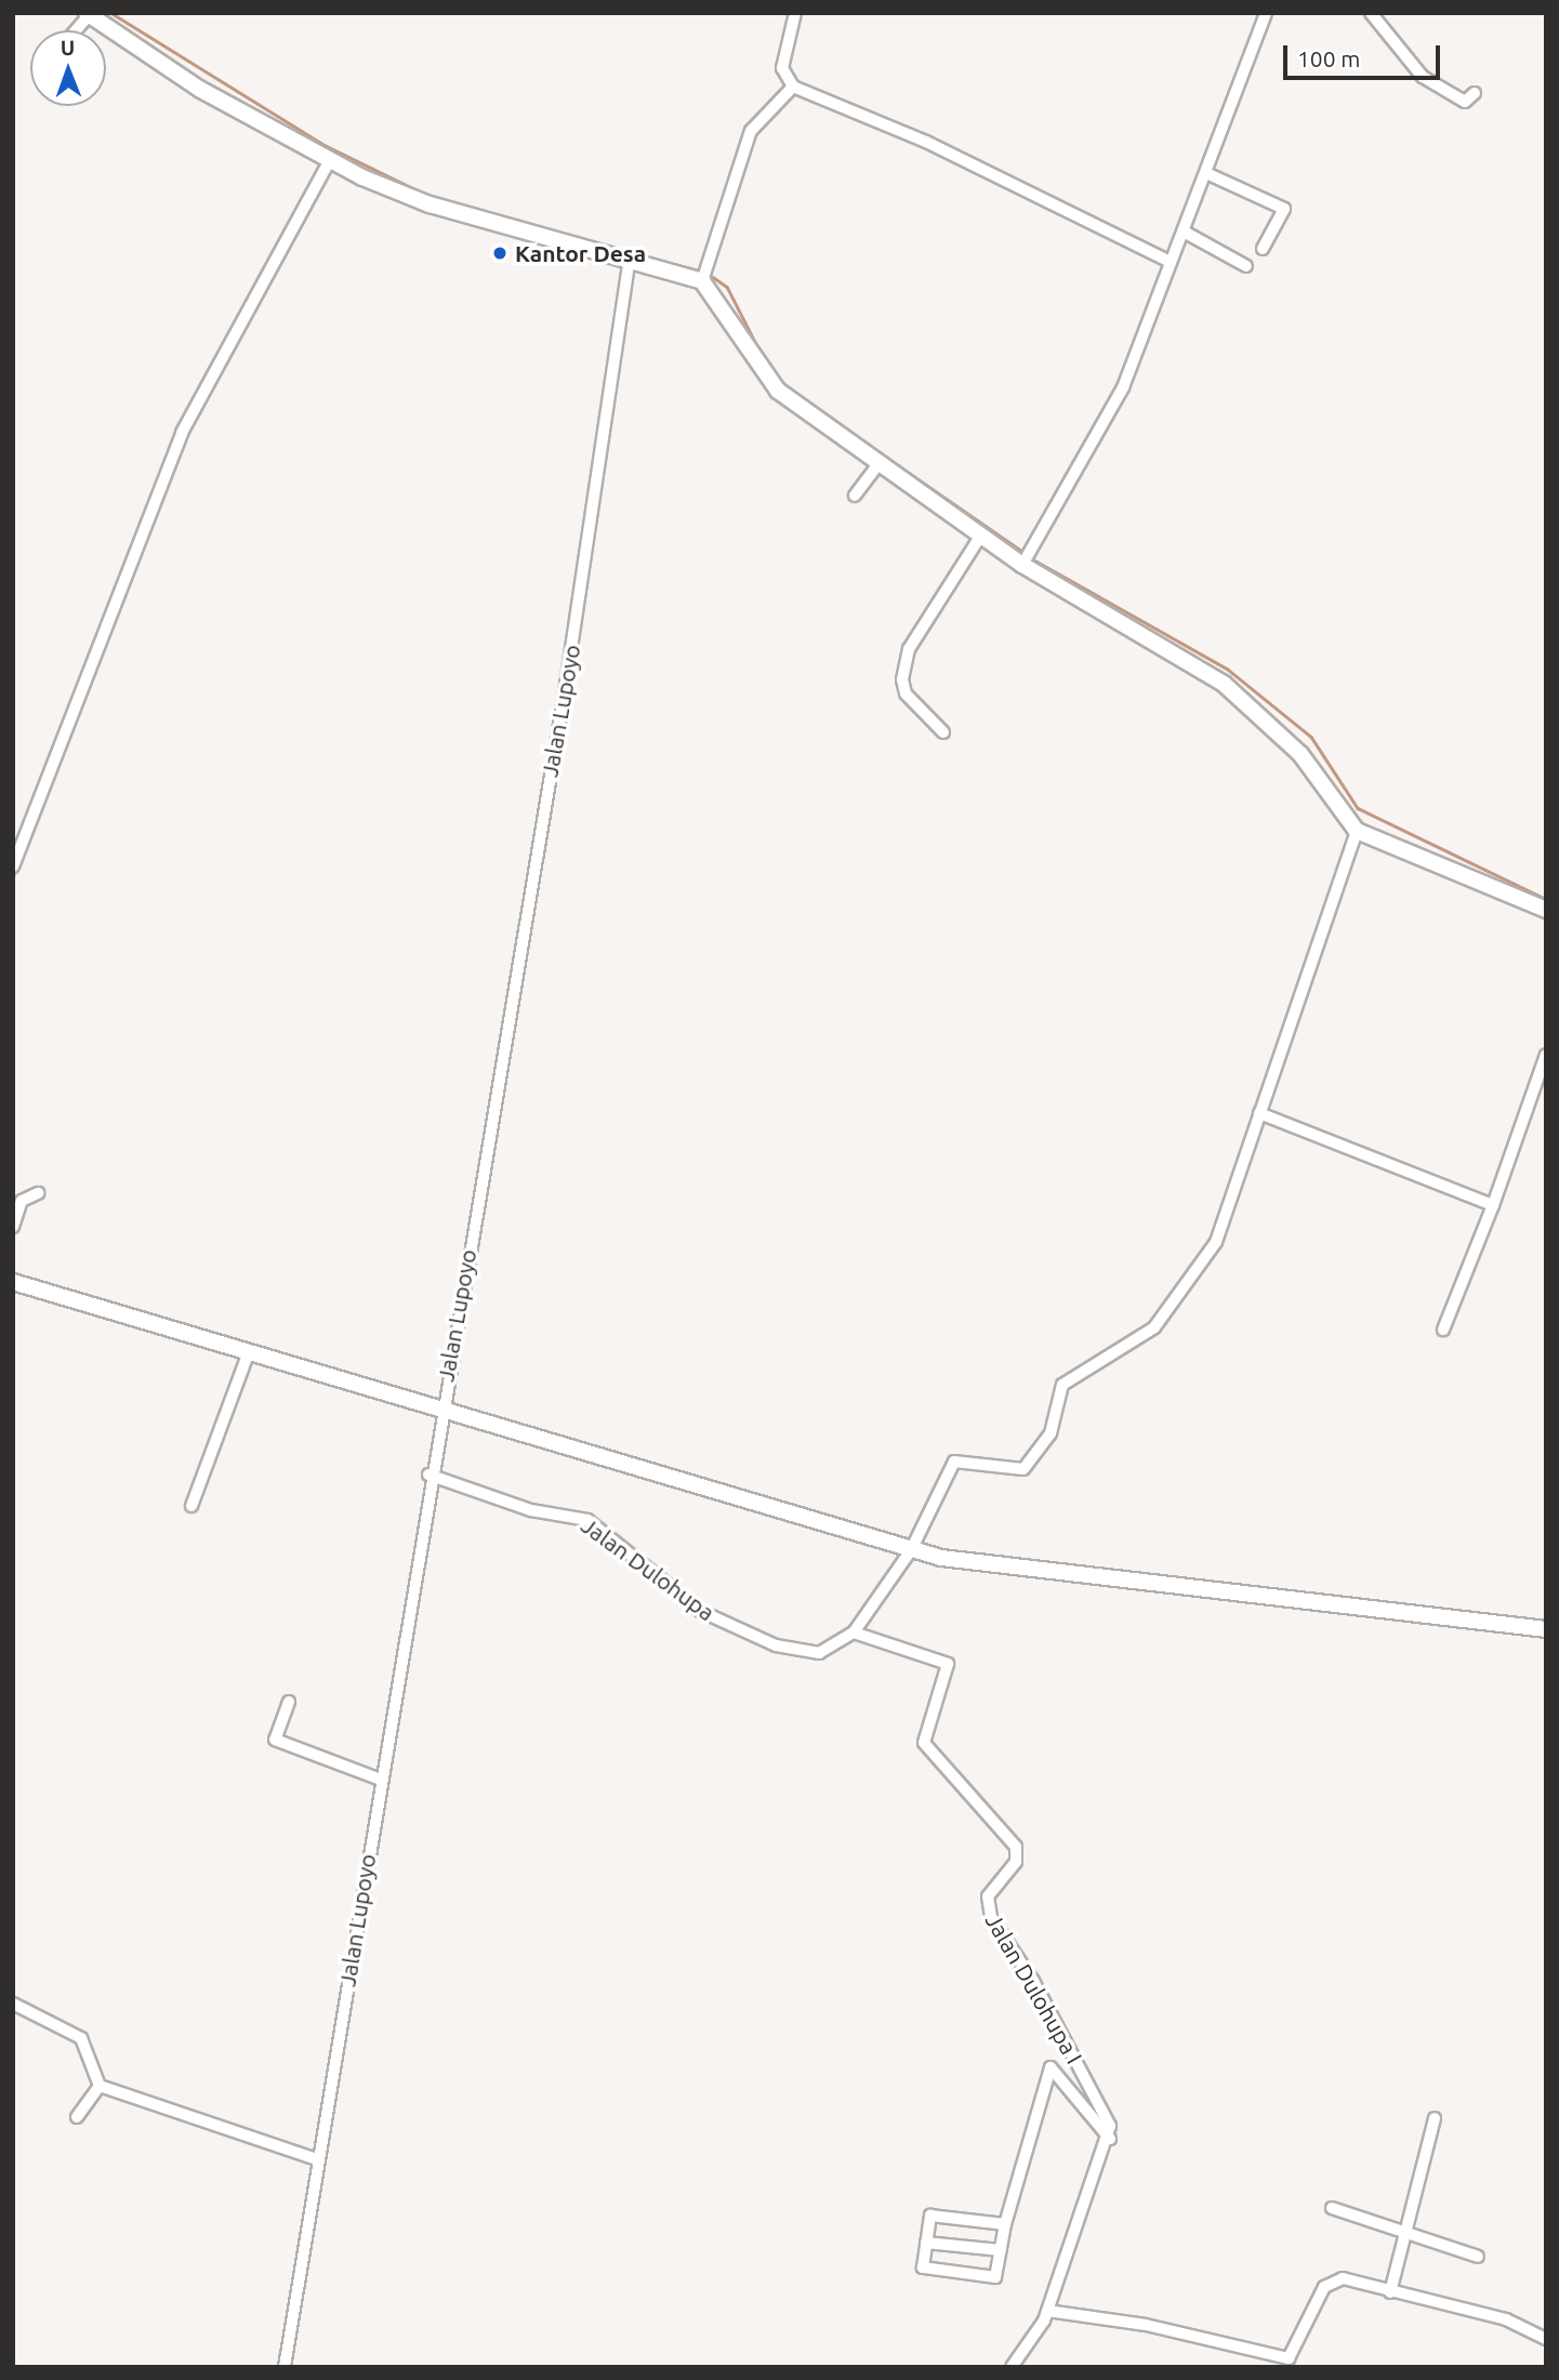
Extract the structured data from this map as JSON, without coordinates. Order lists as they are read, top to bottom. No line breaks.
{"streets":{"street":["Jalan Lupoyo","Jalan Dulohupa","Jalan Dulohupa I"]},"crossings":[["Jalan Lupoyo","Jalan Dulohupa"],["Jalan Dulohupa","Jalan Dulohupa I"]],"places":["Kantor Desa"],"scale_bar":"100 m","north":"top"}
